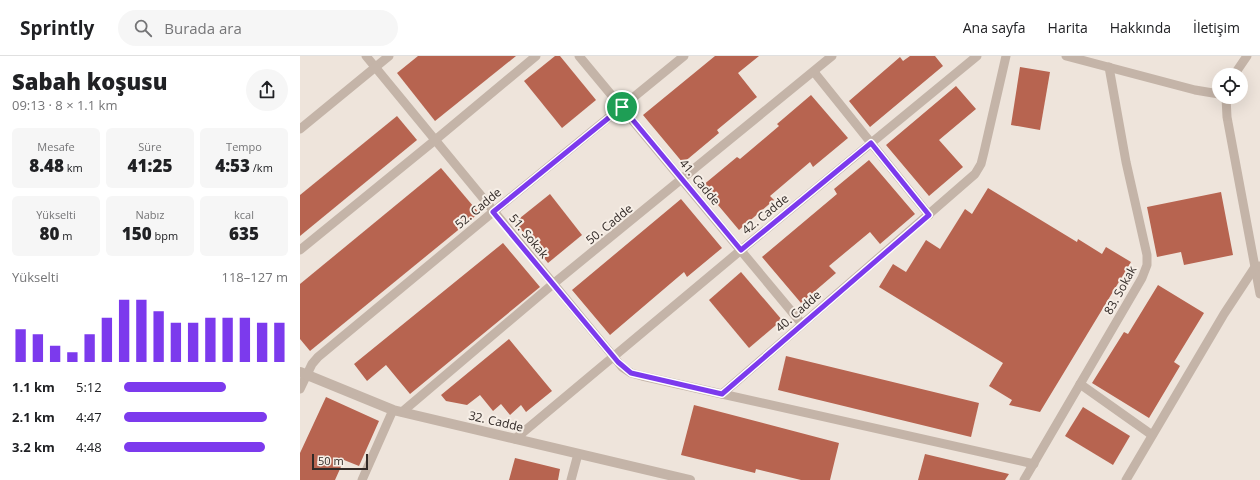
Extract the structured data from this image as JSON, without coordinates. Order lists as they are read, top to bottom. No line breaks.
{"streets":{"street":["41. Cadde","52. Cadde","42. Cadde","50. Cadde","51. Sokak","83. Sokak","40. Cadde","32. Cadde"]},"crossings":[["41. Cadde","52. Cadde"],["41. Cadde","42. Cadde"],["41. Cadde","50. Cadde"],["41. Cadde","40. Cadde"],["52. Cadde","51. Sokak"],["52. Cadde","32. Cadde"],["42. Cadde","51. Sokak"],["42. Cadde","32. Cadde"],["50. Cadde","51. Sokak"],["50. Cadde","32. Cadde"]],"scale_bar":"50 m","page":{"header":"Sprintly","search":"Burada ara","nav":["Ana sayfa","Harita","Hakkında","İletişim"],"heading":["Sabah koşusu","09:13 · 8 × 1.1 km"],"stats":[["Mesafe","8.48 km"],["Süre","41:25"],["Tempo","4:53 /km"],["Yükselti","80 m"],["Nabız","150 bpm"],["kcal","635"]],"chart":["Yükselti","118–127 m"],"list":[{"name":"1.1 km","note":"5:12"},{"name":"2.1 km","note":"4:47"},{"name":"3.2 km","note":"4:48"}],"scale":"50 m"}}
